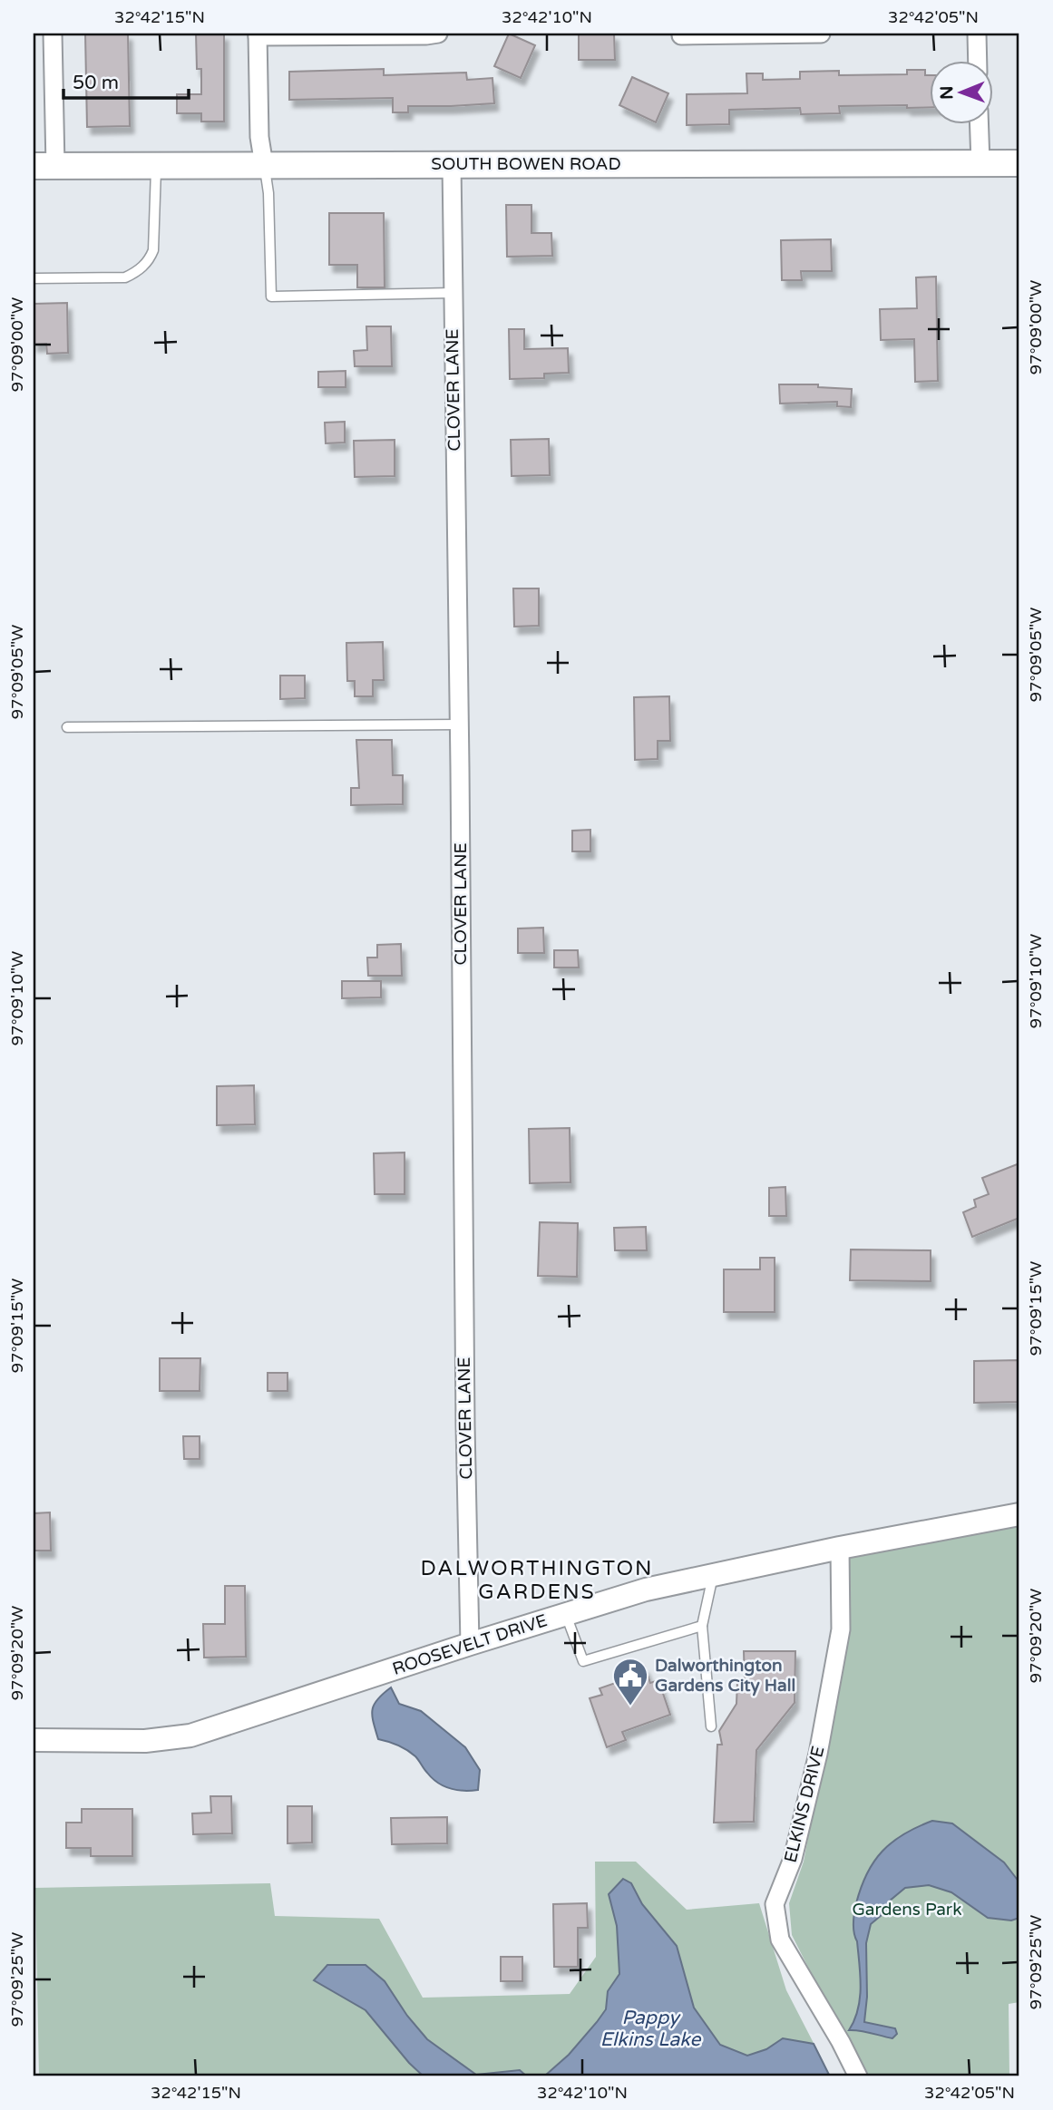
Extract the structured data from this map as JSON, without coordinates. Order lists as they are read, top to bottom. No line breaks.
{"streets":{"main road":["SOUTH BOWEN ROAD"],"street":["CLOVER LANE","ROOSEVELT DRIVE","ELKINS DRIVE"]},"crossings":[["SOUTH BOWEN ROAD","CLOVER LANE"],["CLOVER LANE","ROOSEVELT DRIVE"],["ROOSEVELT DRIVE","ELKINS DRIVE"]],"districts":["DALWORTHINGTON GARDENS"],"water":["Pappy Elkins Lake"],"parks":["Gardens Park"],"places":{"public building":["Dalworthington Gardens City Hall"]},"scale_bar":"50 m","north":"left","coordinates":["32°42'15\"N","32°42'10\"N","32°42'05\"N","97°09'00\"W","97°09'05\"W","97°09'10\"W","97°09'15\"W","97°09'20\"W","97°09'25\"W"]}
